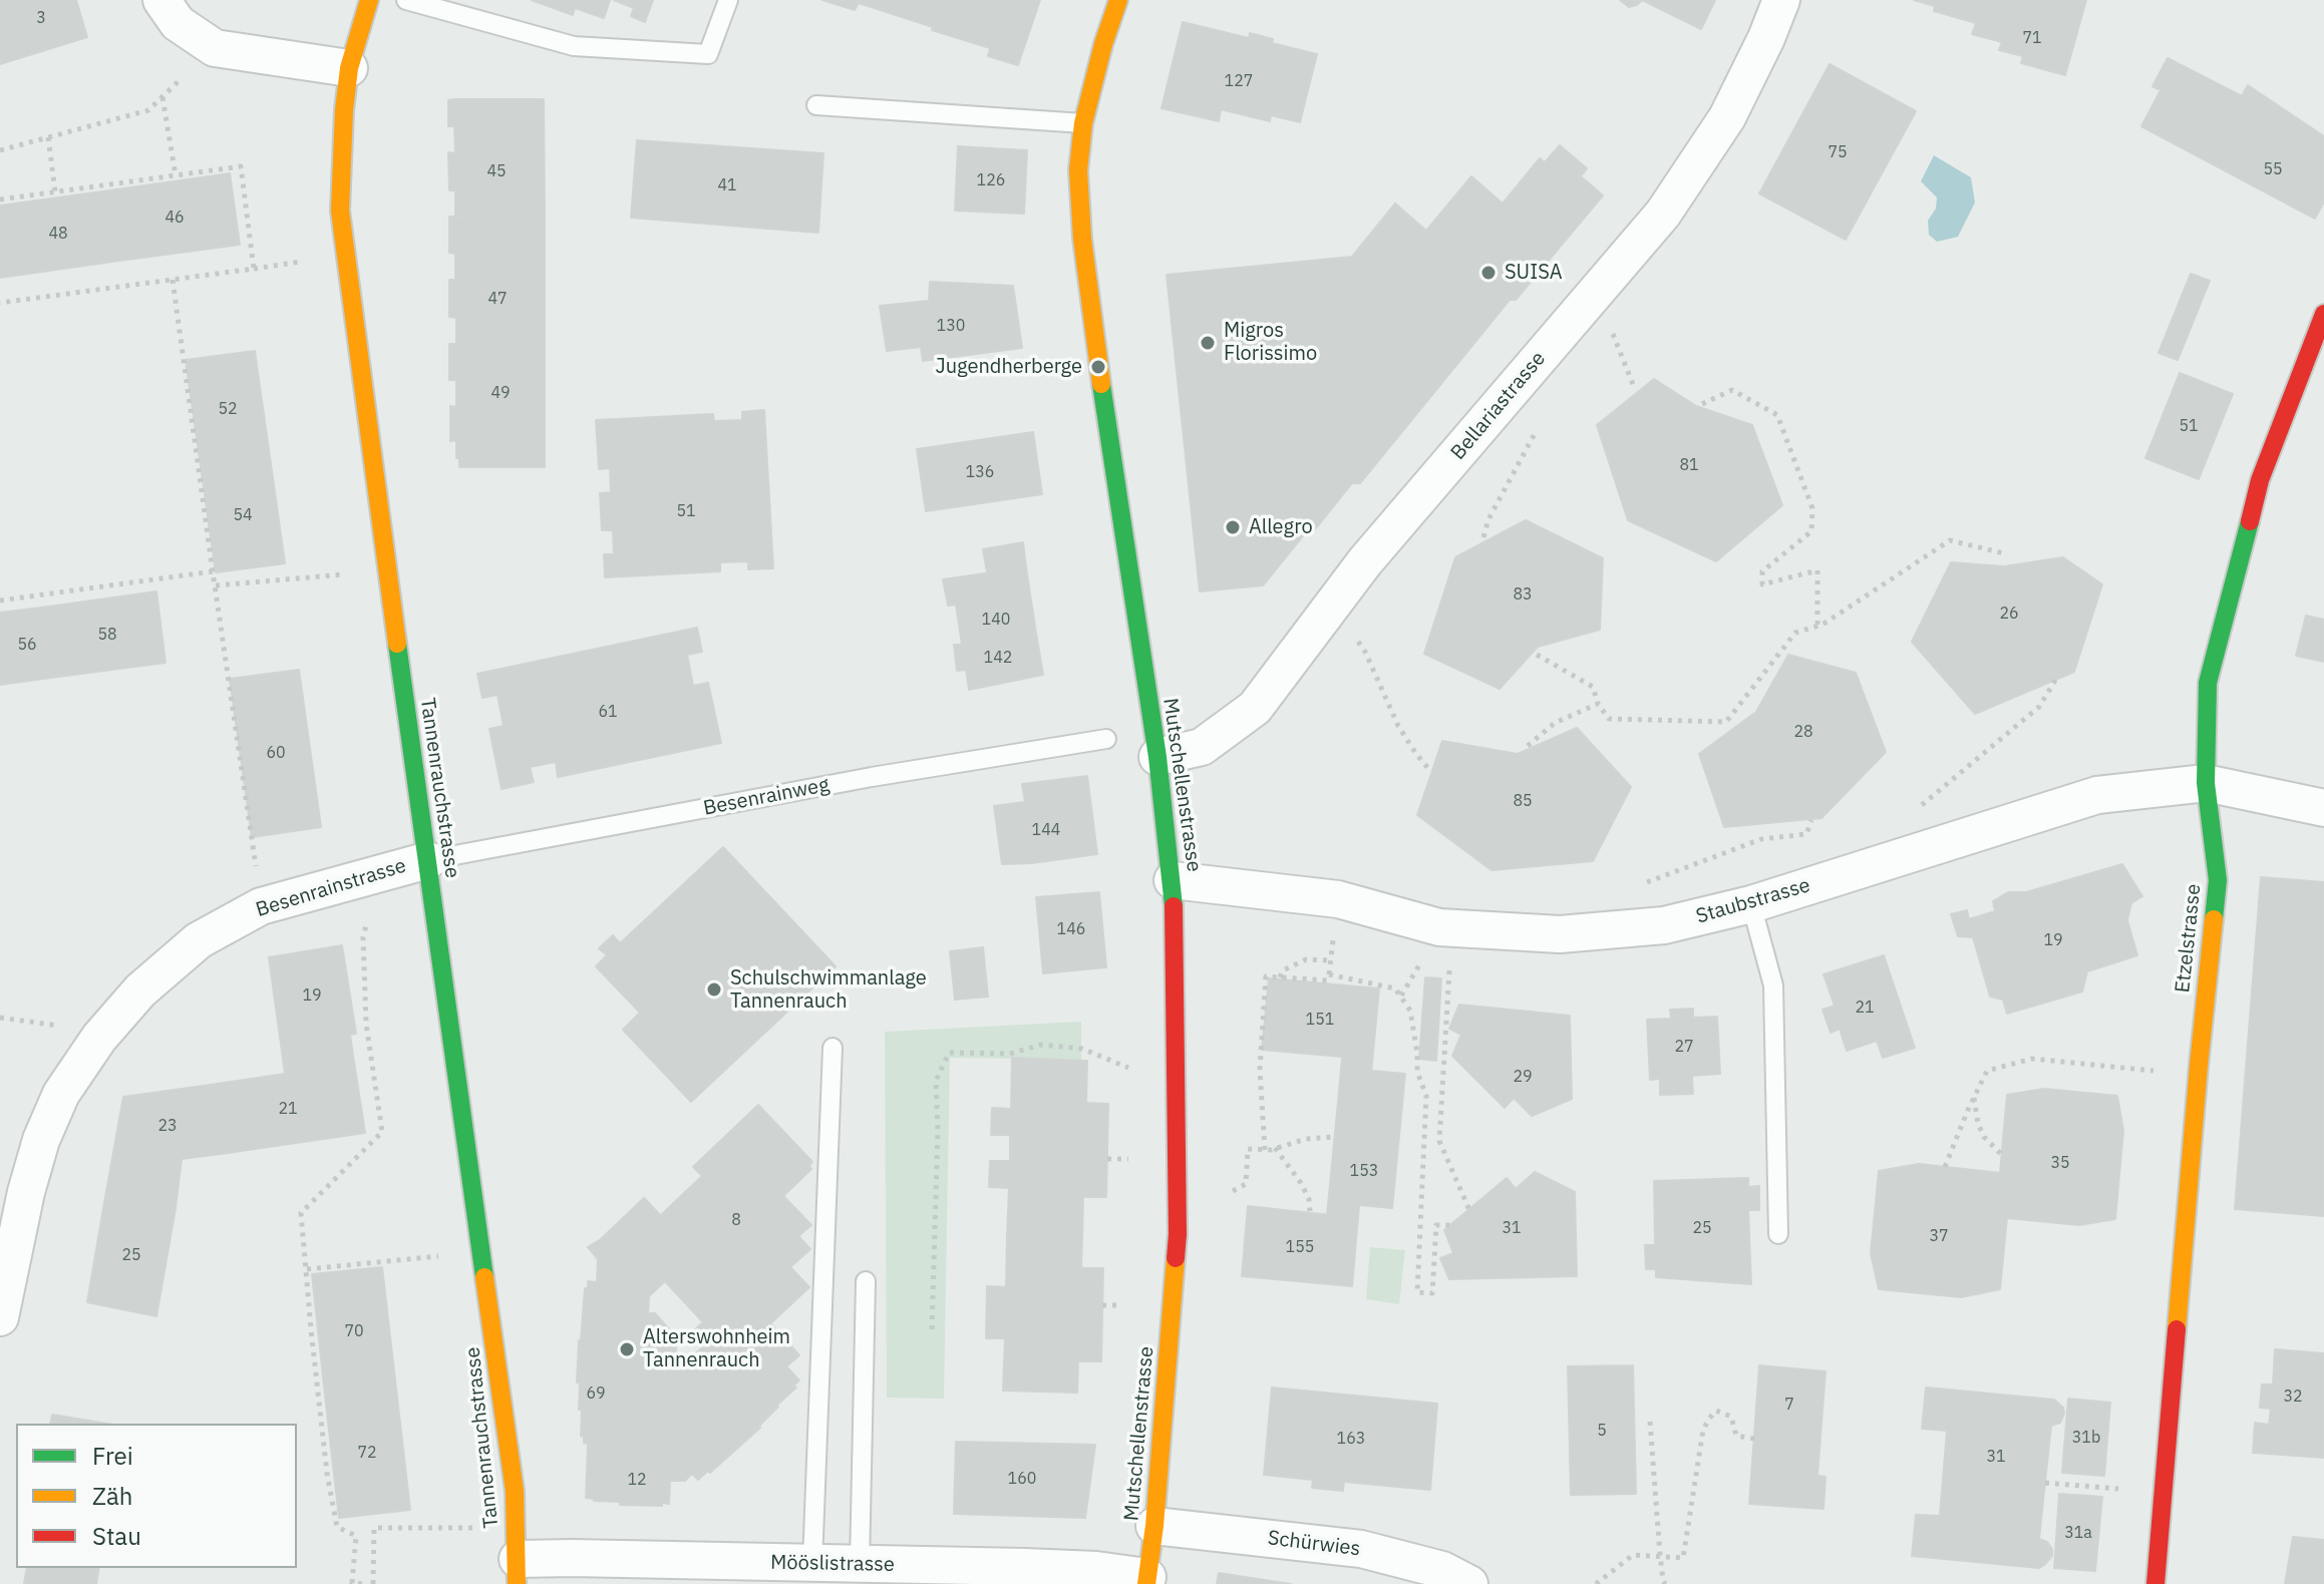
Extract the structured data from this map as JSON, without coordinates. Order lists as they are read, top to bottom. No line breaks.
{"streets":{"street":["Bellariastrasse","Mutschellenstrasse","Tannenrauchstrasse","Besenrainstrasse","Staubstrasse","Etzelstrasse","Schürwies","Mööslistrasse"],"lane":["Besenrainweg"]},"crossings":[["Bellariastrasse","Mutschellenstrasse"],["Mutschellenstrasse","Staubstrasse"],["Mutschellenstrasse","Schürwies"],["Mutschellenstrasse","Mööslistrasse"],["Tannenrauchstrasse","Besenrainweg"],["Tannenrauchstrasse","Besenrainstrasse"],["Tannenrauchstrasse","Mööslistrasse"],["Besenrainweg","Besenrainstrasse"],["Staubstrasse","Etzelstrasse"]],"places":["SUISA","Migros Florissimo","Jugendherberge","Allegro","Schulschwimmanlage Tannenrauch","Alterswohnheim Tannenrauch"],"house_numbers":["3","71","127","75","55","45","126","41","46","48","47","130","49","52","51","81","136","51","54","83","26","140","58","56","142","61","28","60","85","144","146","19","19","21","151","27","29","21","23","35","153","8","31","25","37","155","25","70","69","32","7","5","31b","163","72","31","160","12","31a"],"legend":["Frei","Zäh","Stau"]}
